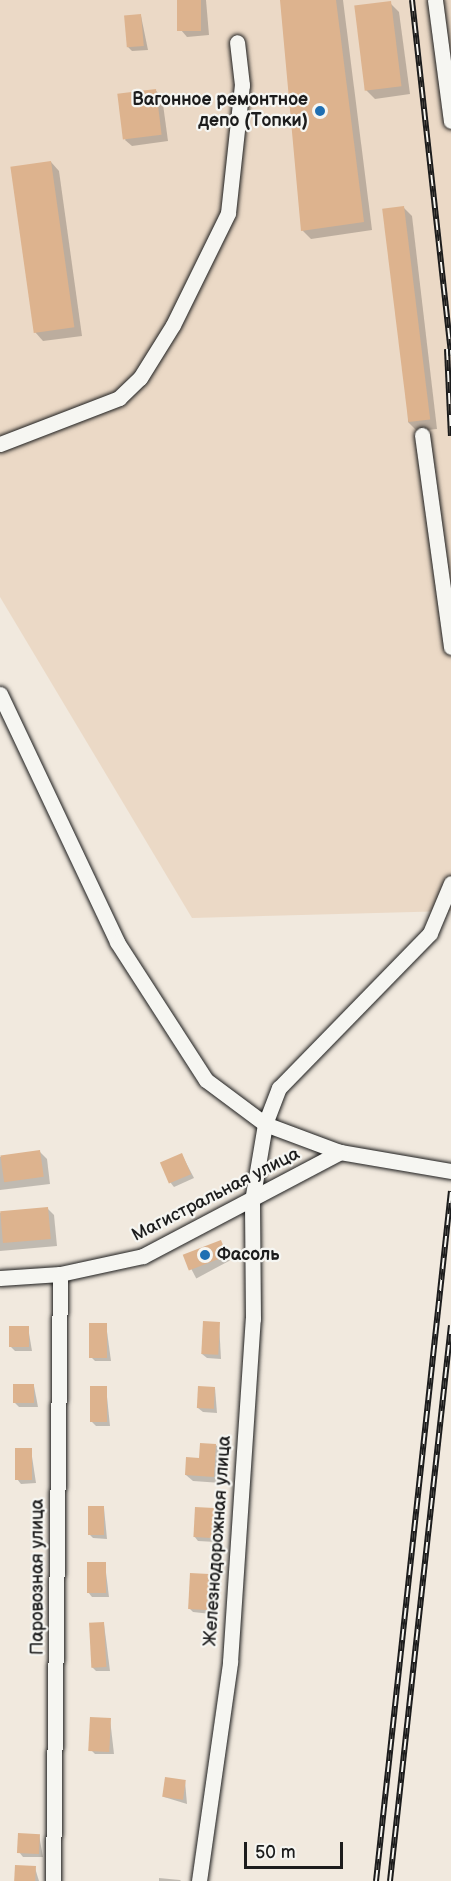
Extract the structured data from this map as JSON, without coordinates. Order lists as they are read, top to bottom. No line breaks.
{"streets":{"street":["Магистральная улица","Железнодорожная улица","Паровозная улица"]},"crossings":[["Магистральная улица","Железнодорожная улица"],["Магистральная улица","Паровозная улица"]],"places":["Вагонное ремонтное депо (Топки)","Фасоль"],"scale_bar":"50 m"}
